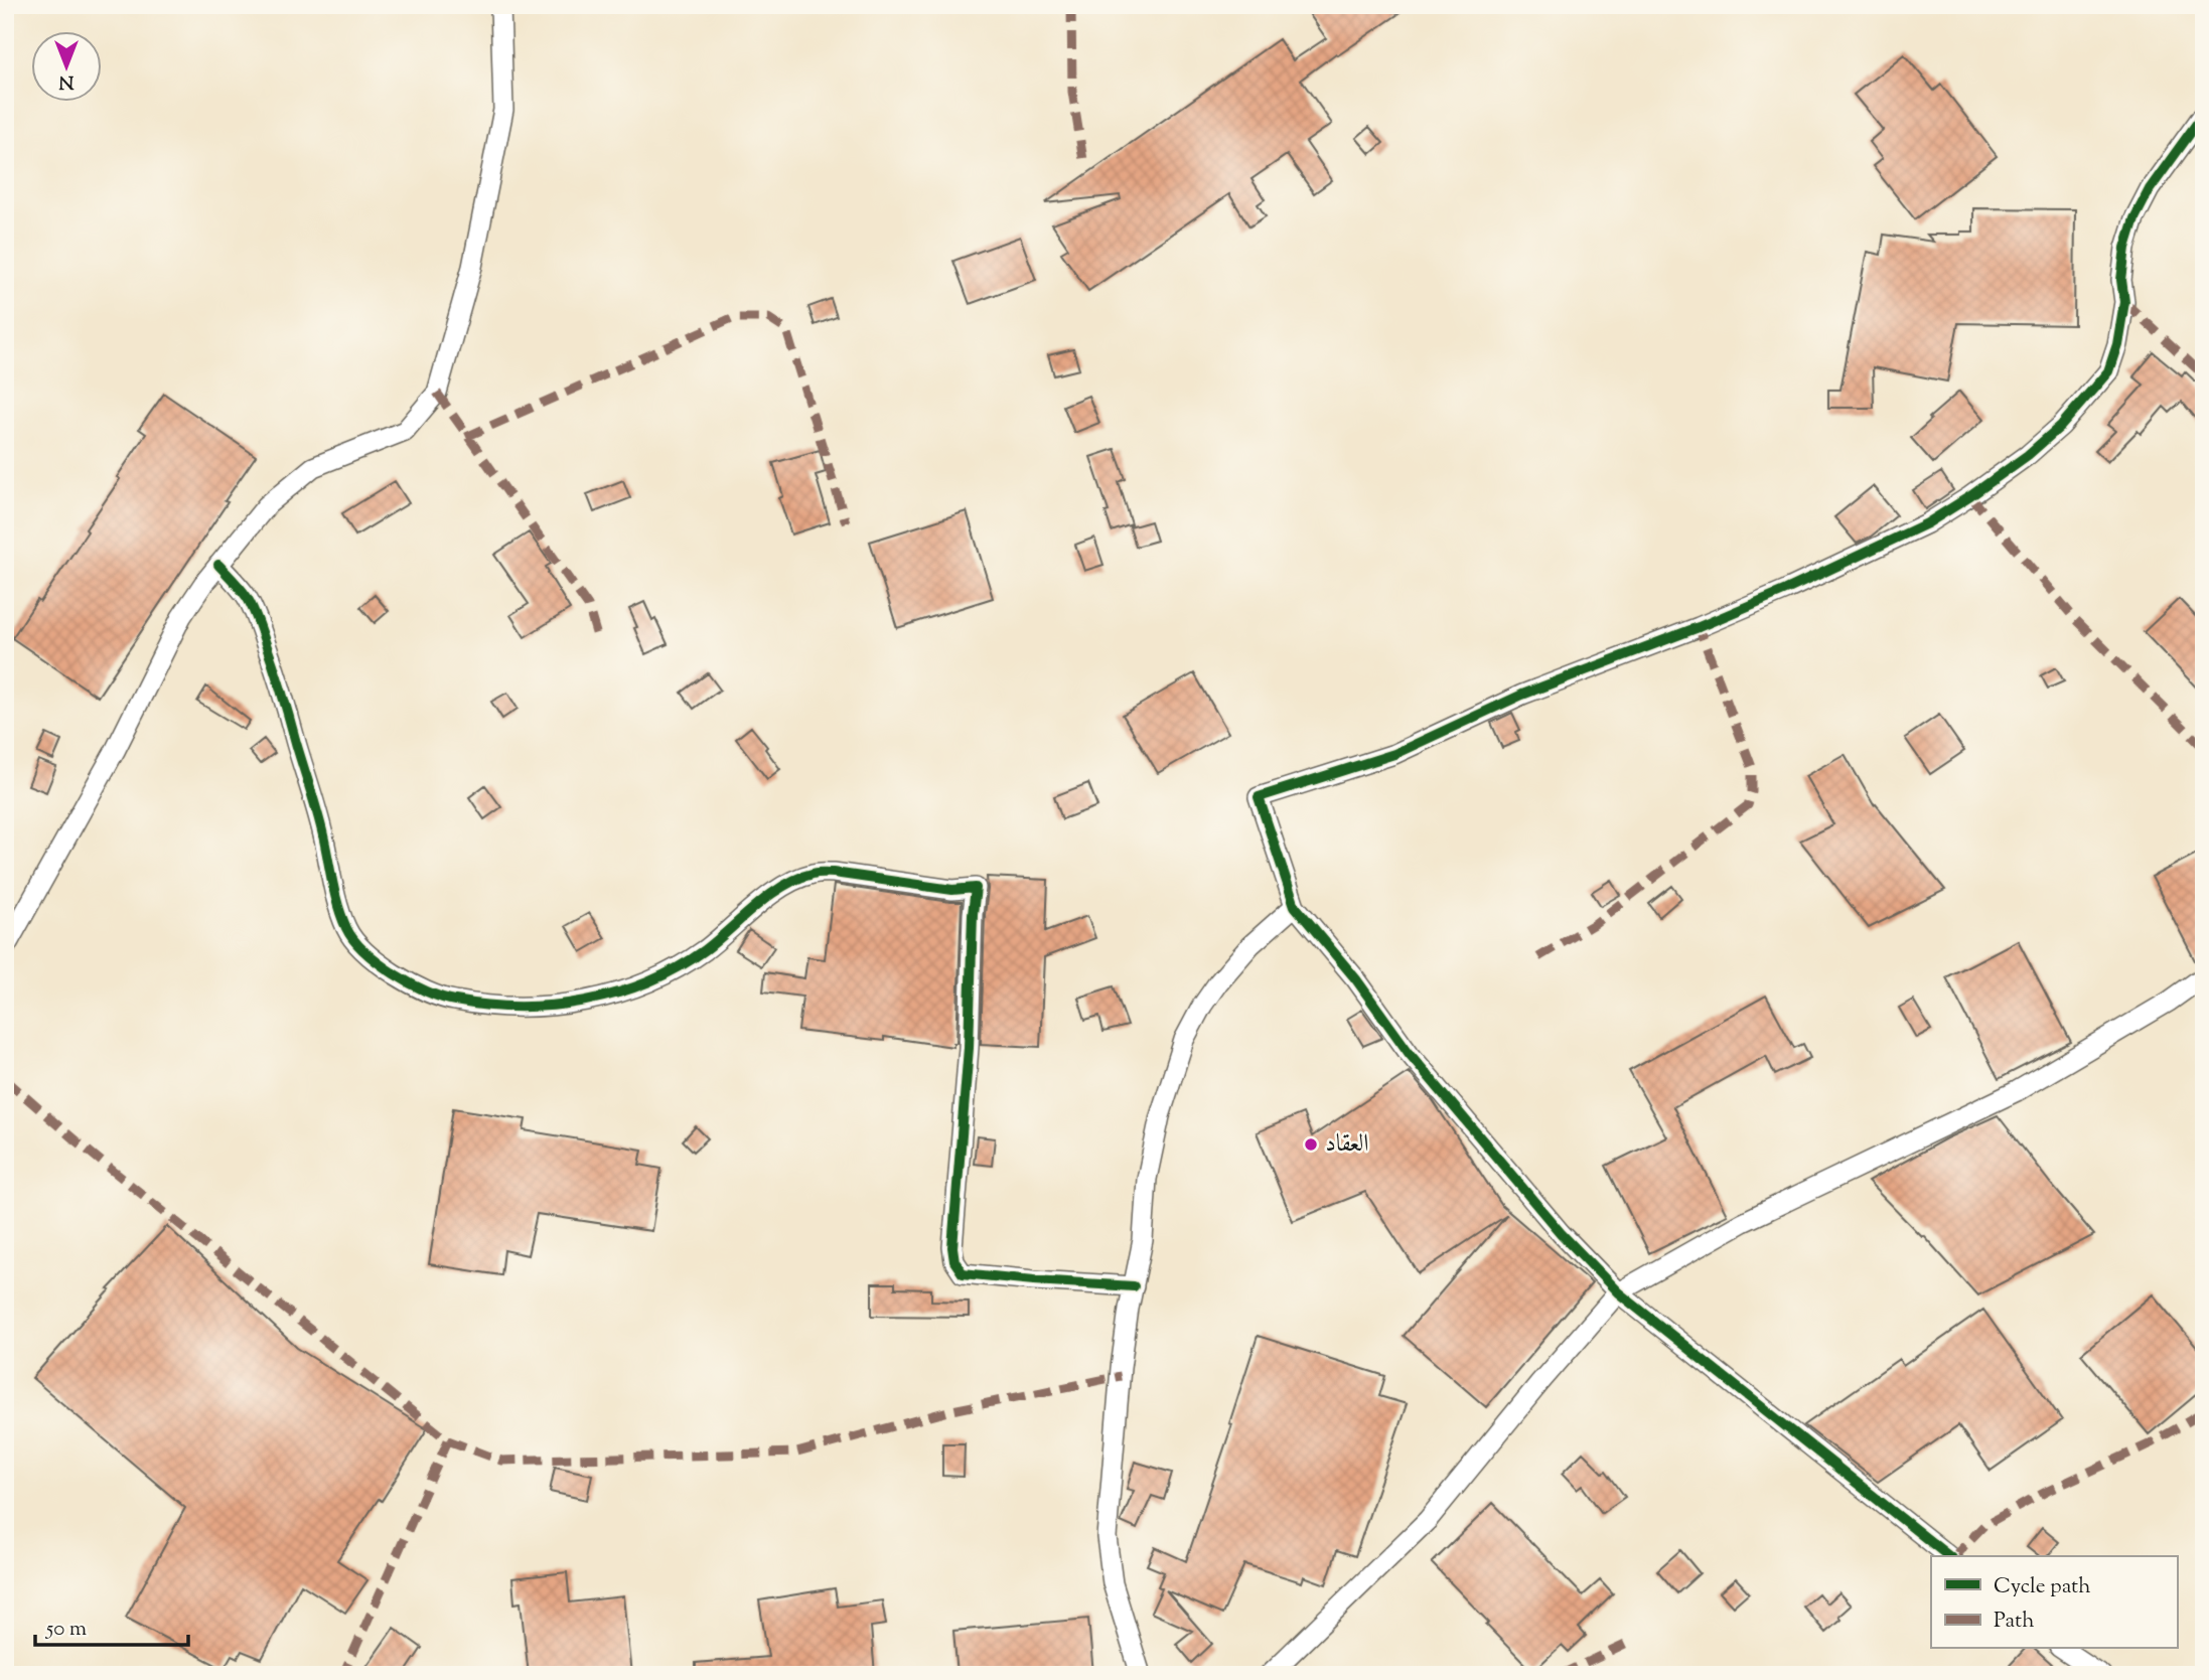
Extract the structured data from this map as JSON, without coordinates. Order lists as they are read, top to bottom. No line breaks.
{"places":["العقاد"],"legend":["Cycle path","Path"],"scale_bar":"50 m","north":"bottom"}
